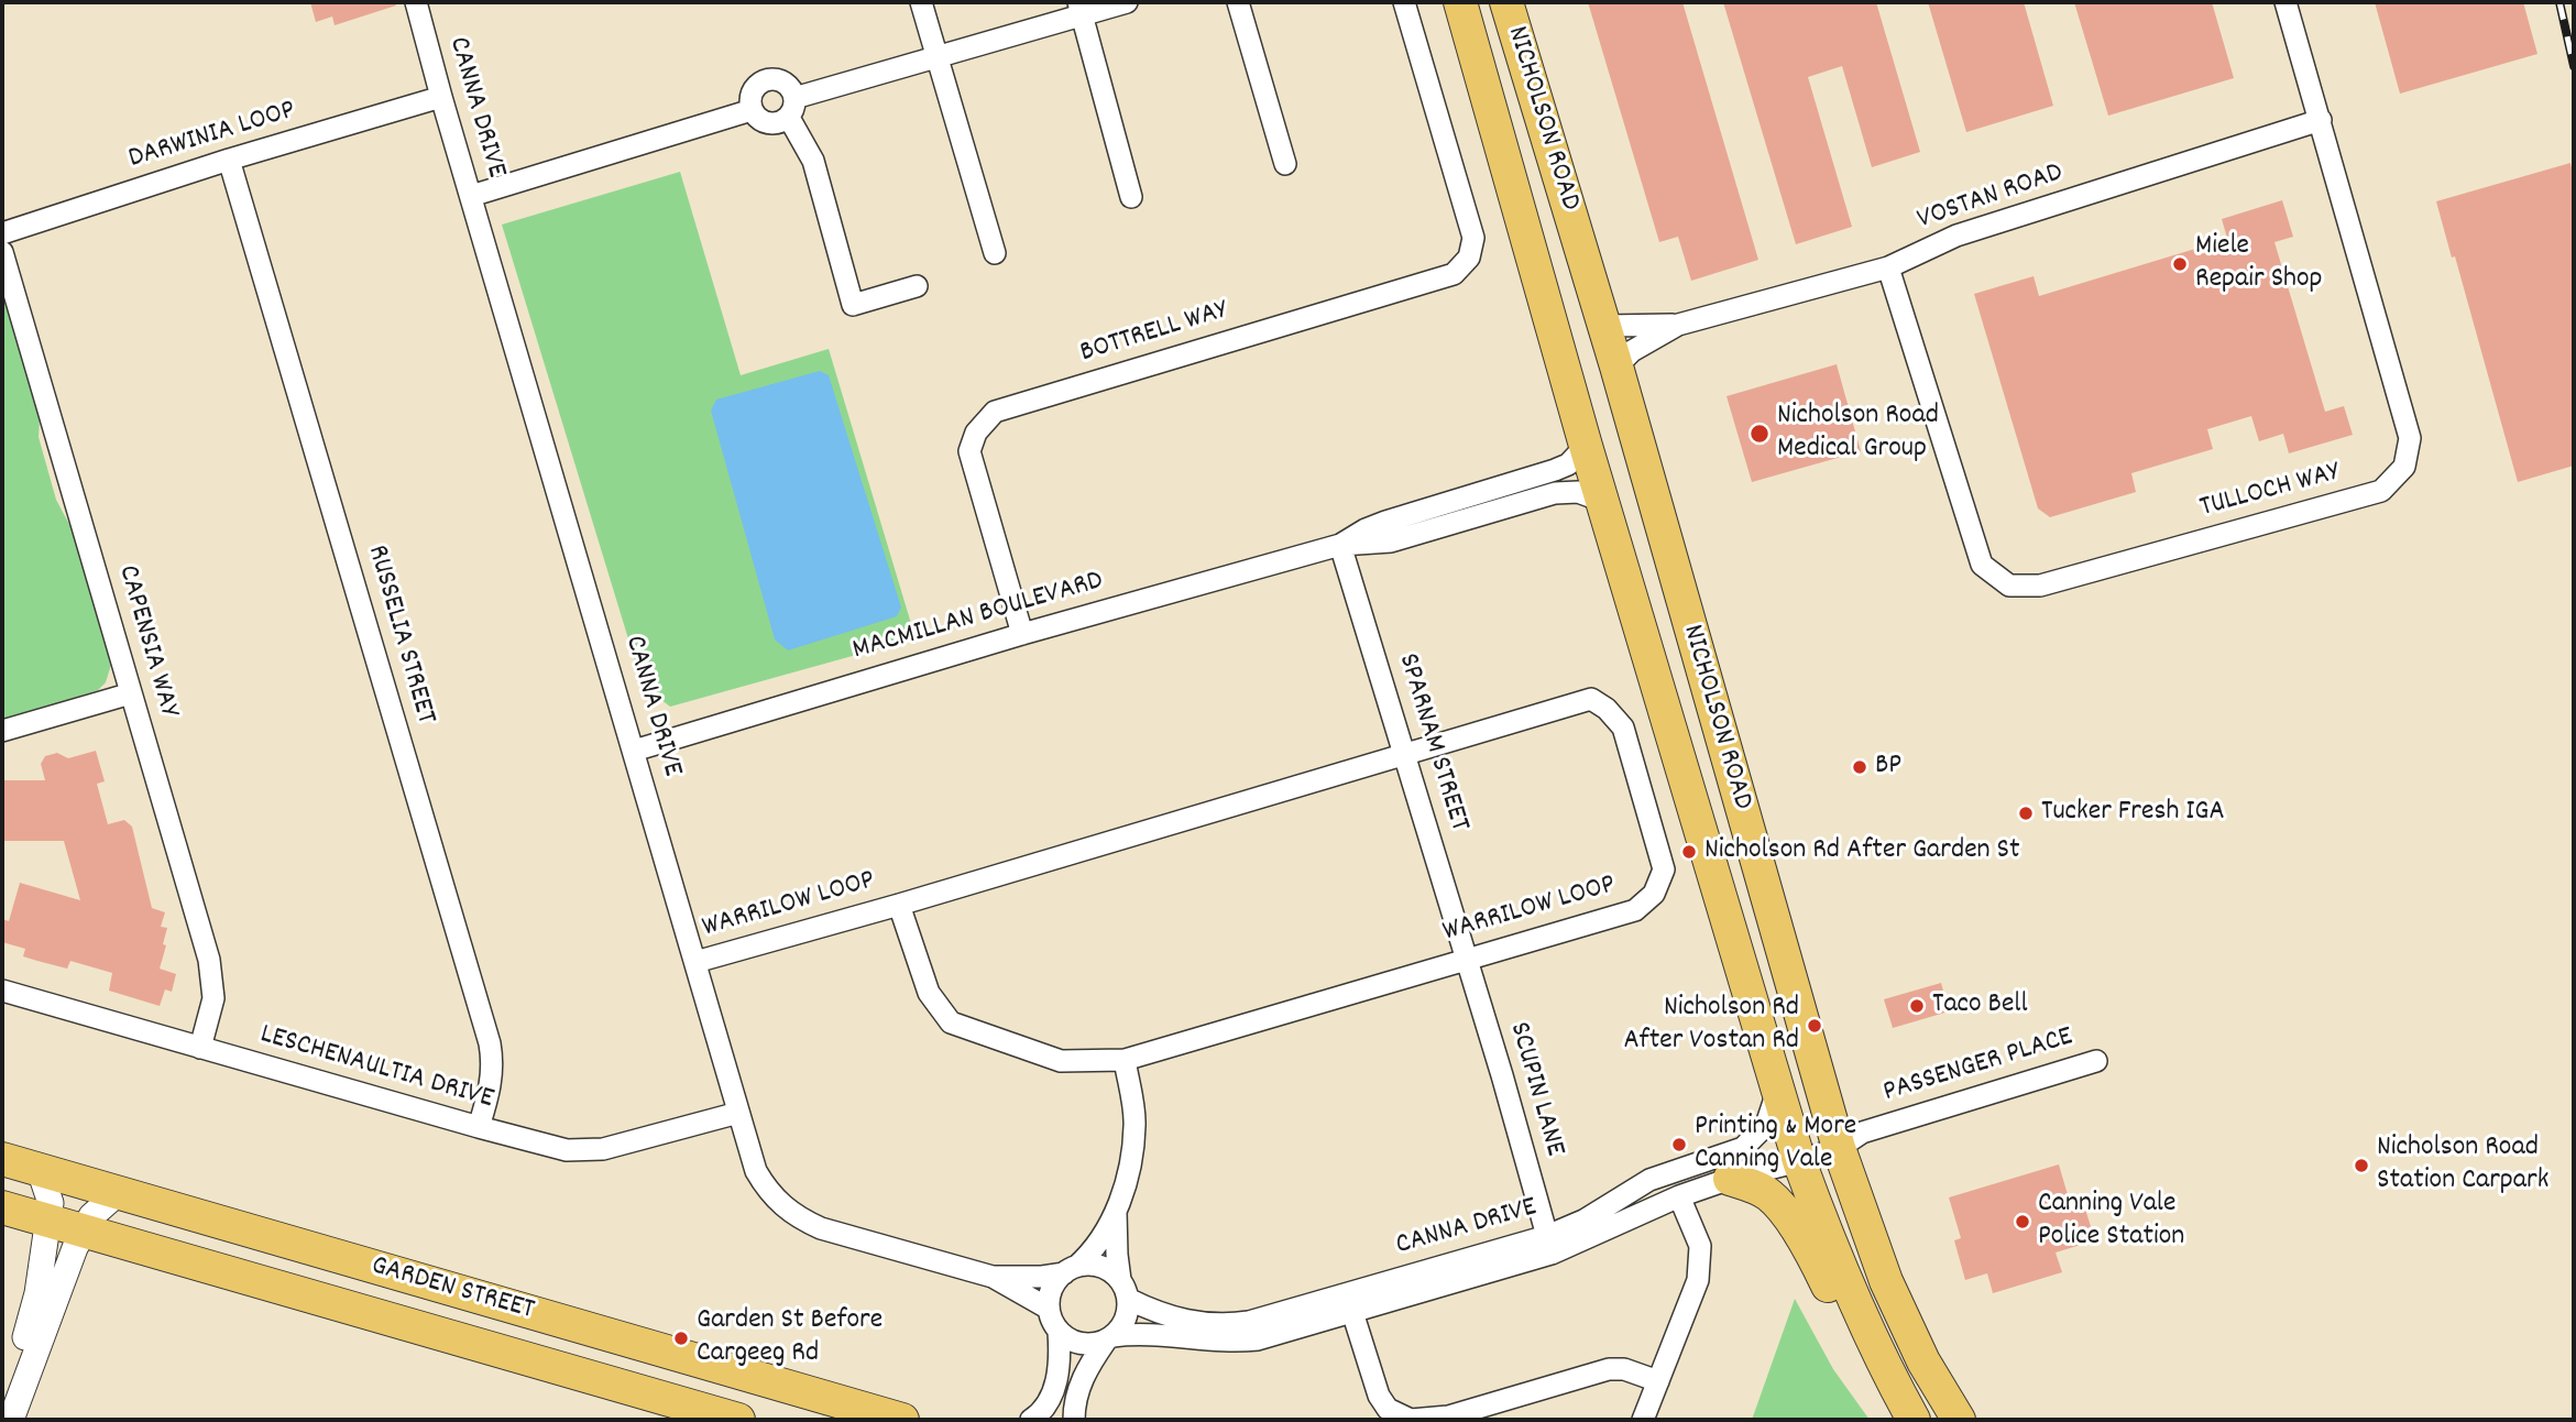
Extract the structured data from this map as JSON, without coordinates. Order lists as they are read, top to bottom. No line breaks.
{"streets":{"main road":["NICHOLSON ROAD","GARDEN STREET"],"street":["CANNA DRIVE","DARWINIA LOOP","VOSTAN ROAD","BOTTRELL WAY","TULLOCH WAY","MACMILLAN BOULEVARD","RUSSELIA STREET","CAPENSIA WAY","SPARNAM STREET","WARRILOW LOOP","PASSENGER PLACE","LESCHENAULTIA DRIVE","SCUPIN LANE"]},"crossings":[["CANNA DRIVE","NICHOLSON ROAD"],["CANNA DRIVE","DARWINIA LOOP"],["CANNA DRIVE","MACMILLAN BOULEVARD"],["CANNA DRIVE","WARRILOW LOOP"],["CANNA DRIVE","PASSENGER PLACE"],["CANNA DRIVE","LESCHENAULTIA DRIVE"],["CANNA DRIVE","SCUPIN LANE"],["NICHOLSON ROAD","VOSTAN ROAD"],["NICHOLSON ROAD","MACMILLAN BOULEVARD"],["NICHOLSON ROAD","PASSENGER PLACE"],["DARWINIA LOOP","RUSSELIA STREET"],["VOSTAN ROAD","TULLOCH WAY"],["BOTTRELL WAY","MACMILLAN BOULEVARD"],["MACMILLAN BOULEVARD","SPARNAM STREET"],["RUSSELIA STREET","LESCHENAULTIA DRIVE"],["CAPENSIA WAY","LESCHENAULTIA DRIVE"],["SPARNAM STREET","WARRILOW LOOP"],["SPARNAM STREET","SCUPIN LANE"],["WARRILOW LOOP","SCUPIN LANE"]],"places":["Miele Repair Shop","Nicholson Road Medical Group","BP","Tucker Fresh IGA","Nicholson Rd After Garden St","Taco Bell","Nicholson Rd After Vostan Rd","Printing & More Canning Vale","Nicholson Road Station Carpark","Canning Vale Police Station","Garden St Before Cargeeg Rd"]}
